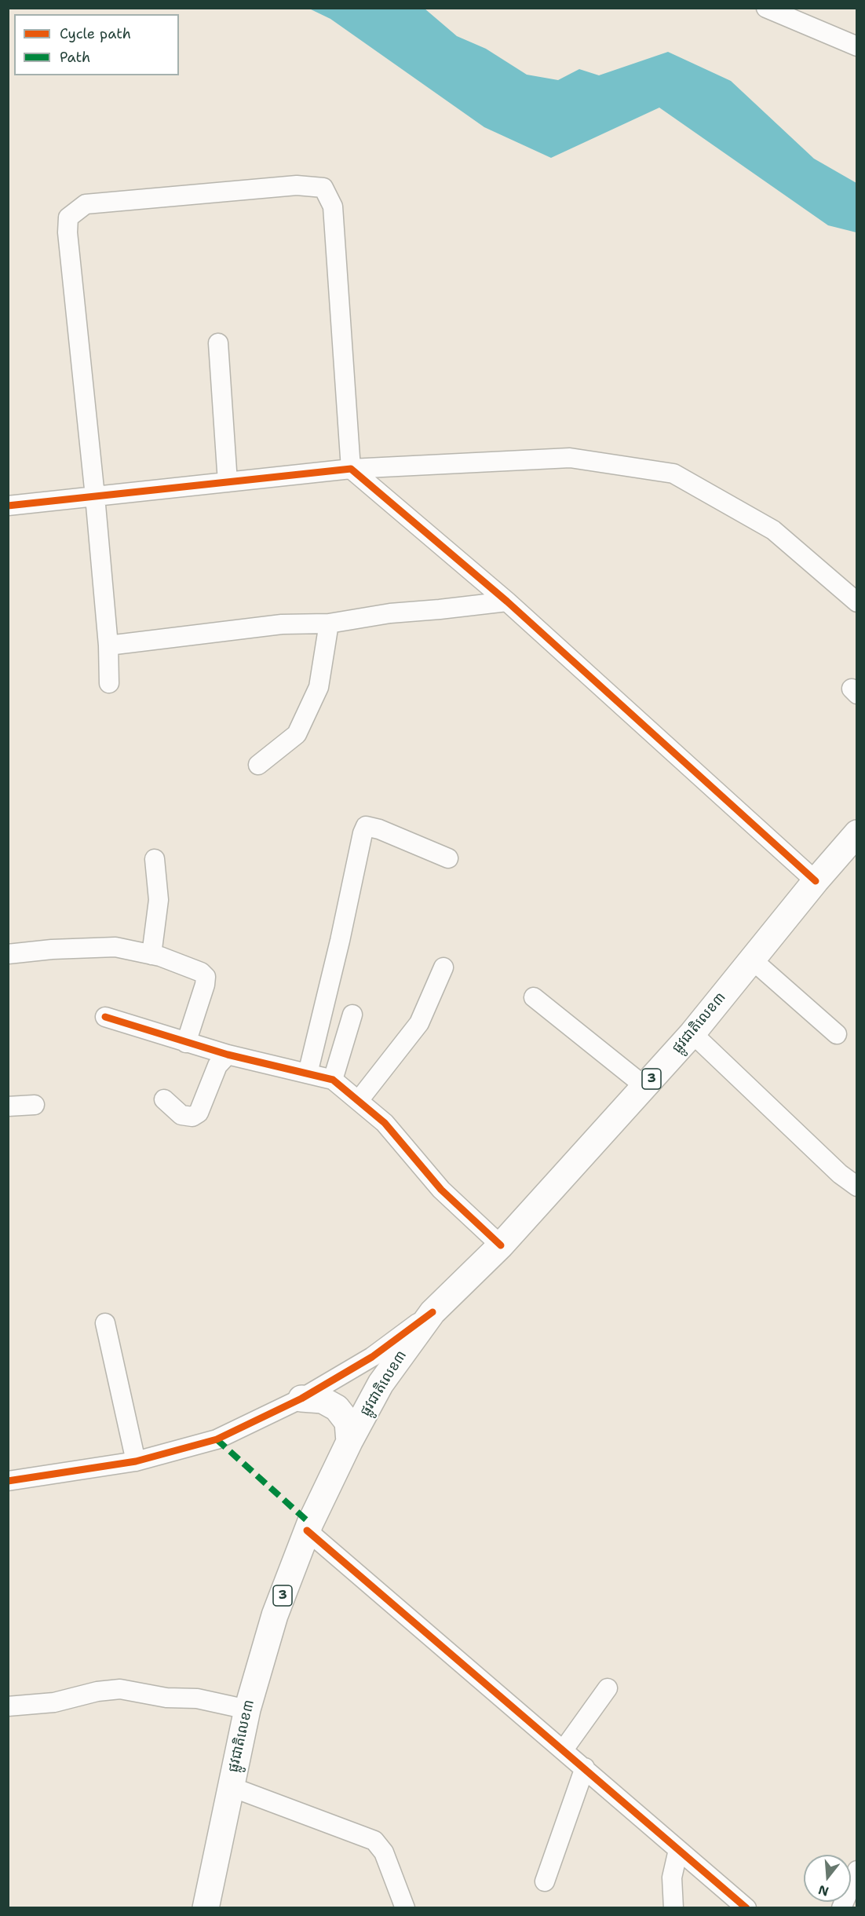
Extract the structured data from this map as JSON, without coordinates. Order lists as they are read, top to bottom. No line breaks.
{"streets":{"highway":["ផ្លូវជាតិលេខ៣","3"]},"legend":["Cycle path","Path"],"north":"bottom"}
